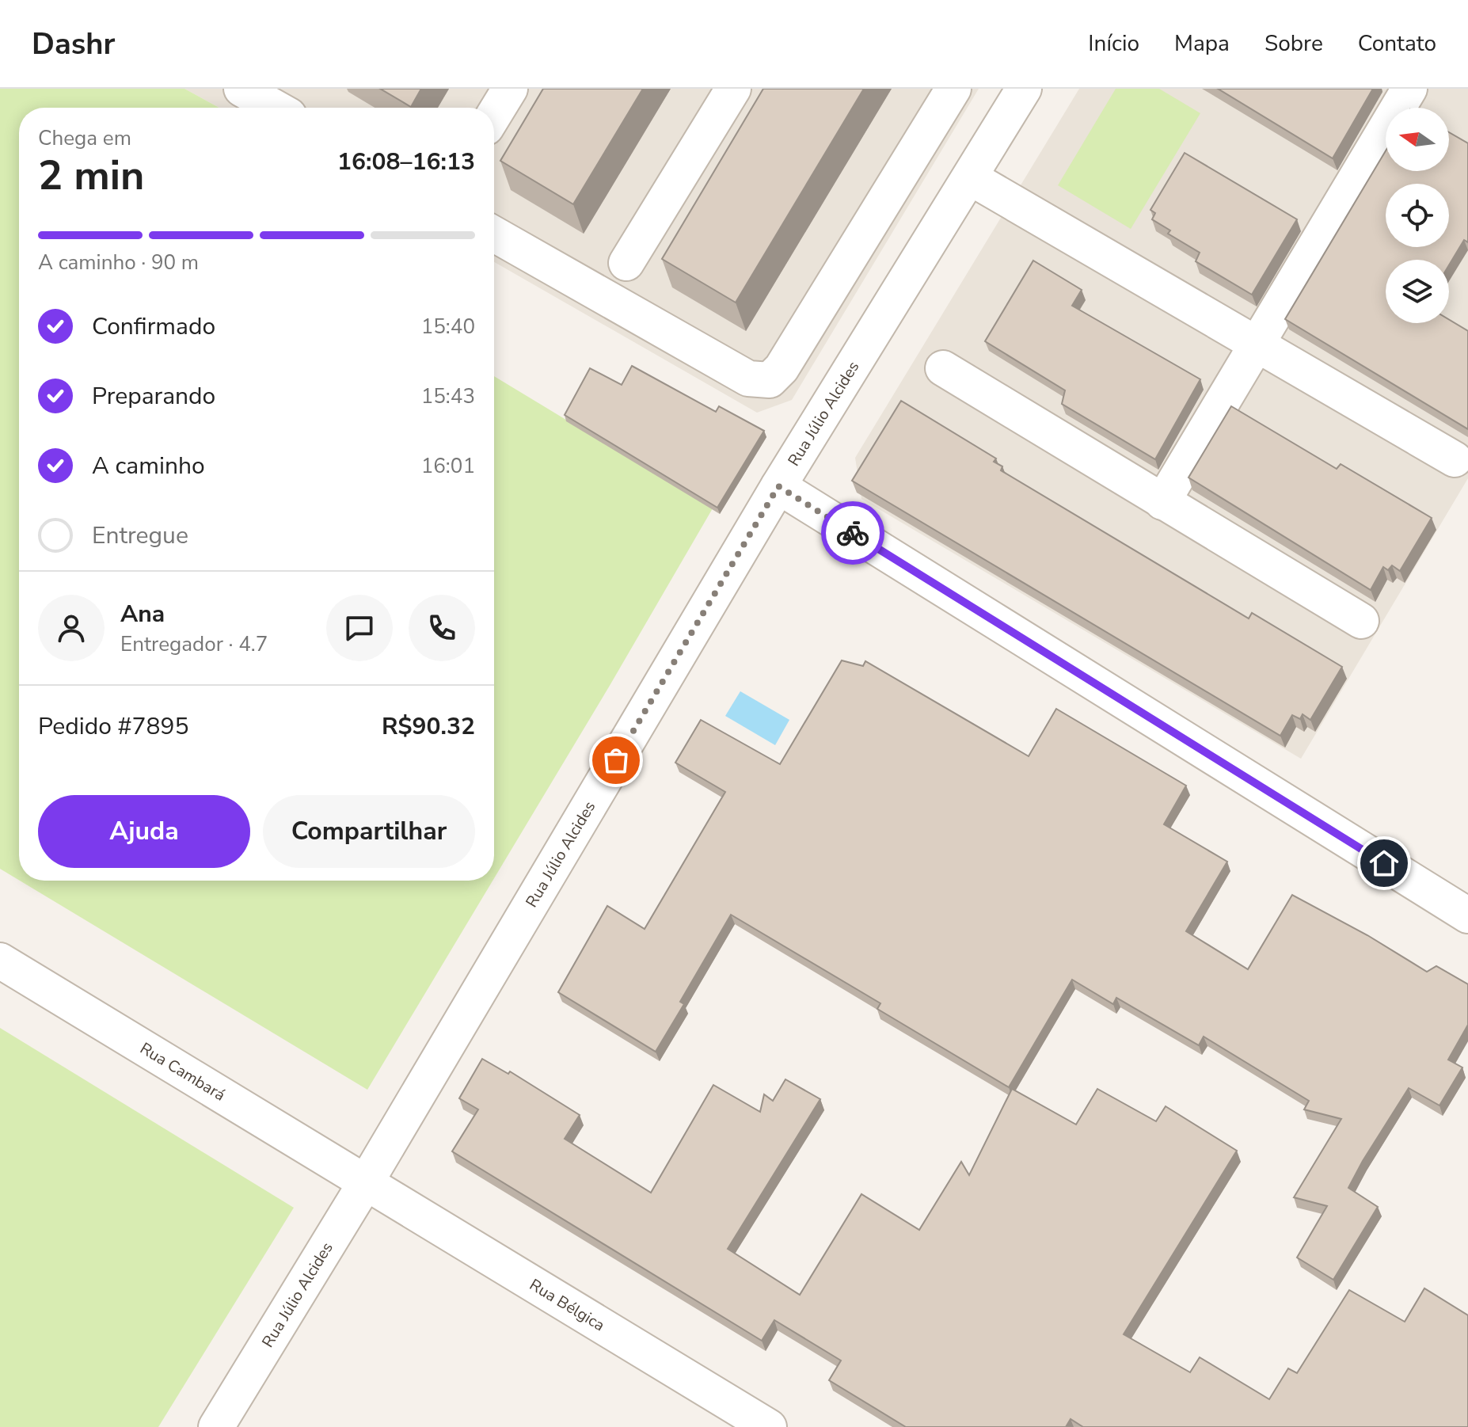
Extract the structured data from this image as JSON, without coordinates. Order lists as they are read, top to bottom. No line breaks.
{"streets":{"street":["Rua Júlio Alcides","Rua Cambará","Rua Bélgica"]},"crossings":[["Rua Júlio Alcides","Rua Cambará"],["Rua Júlio Alcides","Rua Bélgica"],["Rua Cambará","Rua Bélgica"]],"north":"left","page":{"header":"Dashr","nav":["Início","Mapa","Sobre","Contato"],"heading":["2 min","Chega em","16:08–16:13"],"panel":["Ana","Entregador · 4.7","Pedido #7895","R$90.32"],"bar":"A caminho · 90 m","list":[["Confirmado","15:40"],["Preparando","15:43"],["A caminho","16:01"],"Entregue"],"buttons":["Ajuda","Compartilhar"]}}
